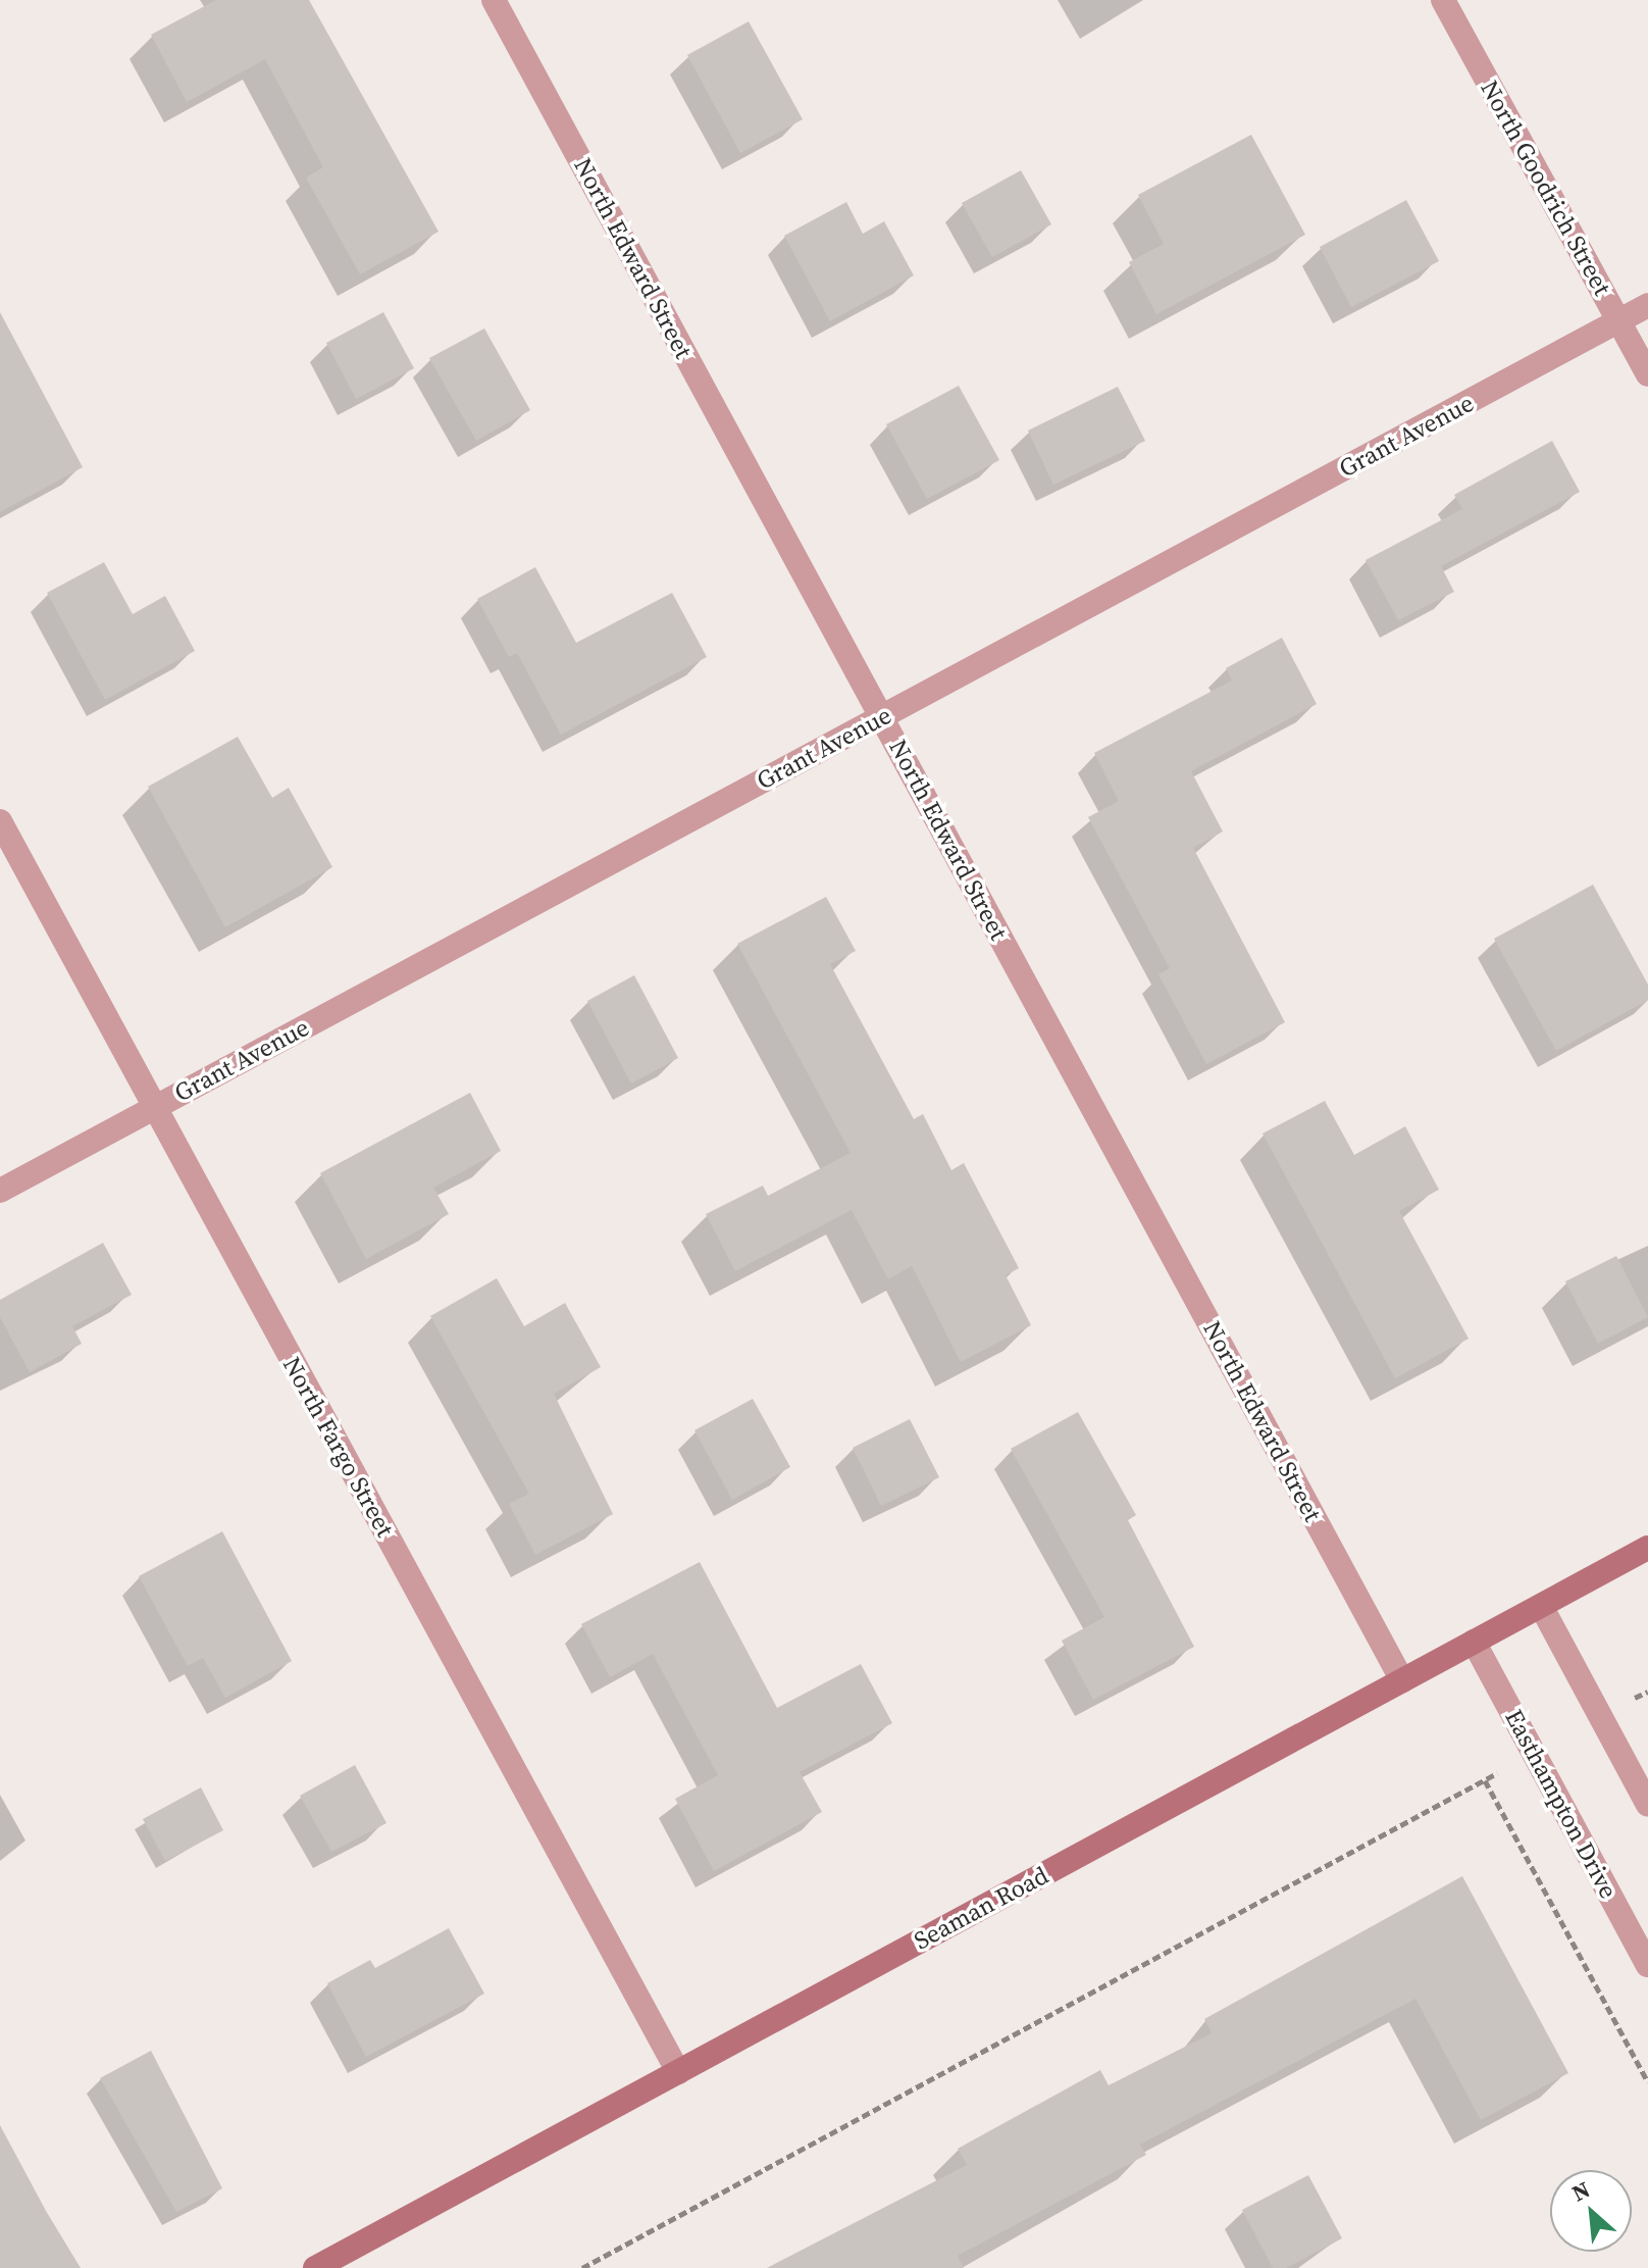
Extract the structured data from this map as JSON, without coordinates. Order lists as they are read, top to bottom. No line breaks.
{"streets":{"street":["North Goodrich Street","North Edward Street","Grant Avenue","North Fargo Street","Easthampton Drive","Seaman Road"]},"crossings":[["North Goodrich Street","Grant Avenue"],["North Edward Street","Grant Avenue"],["North Edward Street","Seaman Road"],["Grant Avenue","North Fargo Street"],["North Fargo Street","Seaman Road"],["Easthampton Drive","Seaman Road"]],"north":"top left"}
